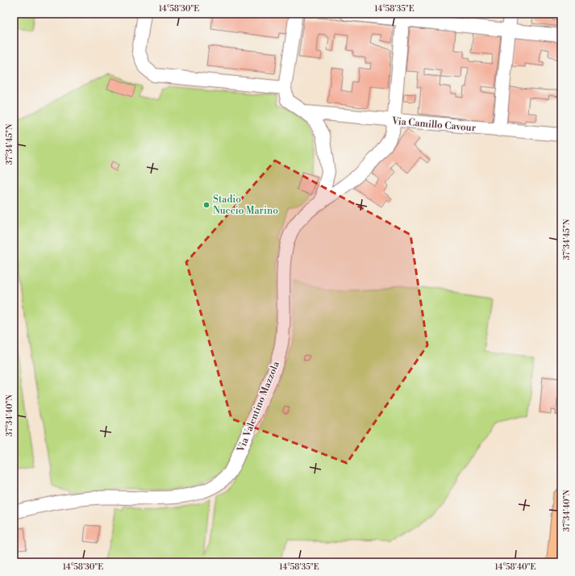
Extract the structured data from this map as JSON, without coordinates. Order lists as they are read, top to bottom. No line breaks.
{"streets":{"street":["Via Camillo Cavour","Via Valentino Mazzola"]},"crossings":[["Via Camillo Cavour","Via Valentino Mazzola"]],"places":["Stadio Nuccio Marino"],"coordinates":["14°58'30\"E","14°58'35\"E","37°34'45\"N","37°34'40\"N","14°58'40\"E"]}
